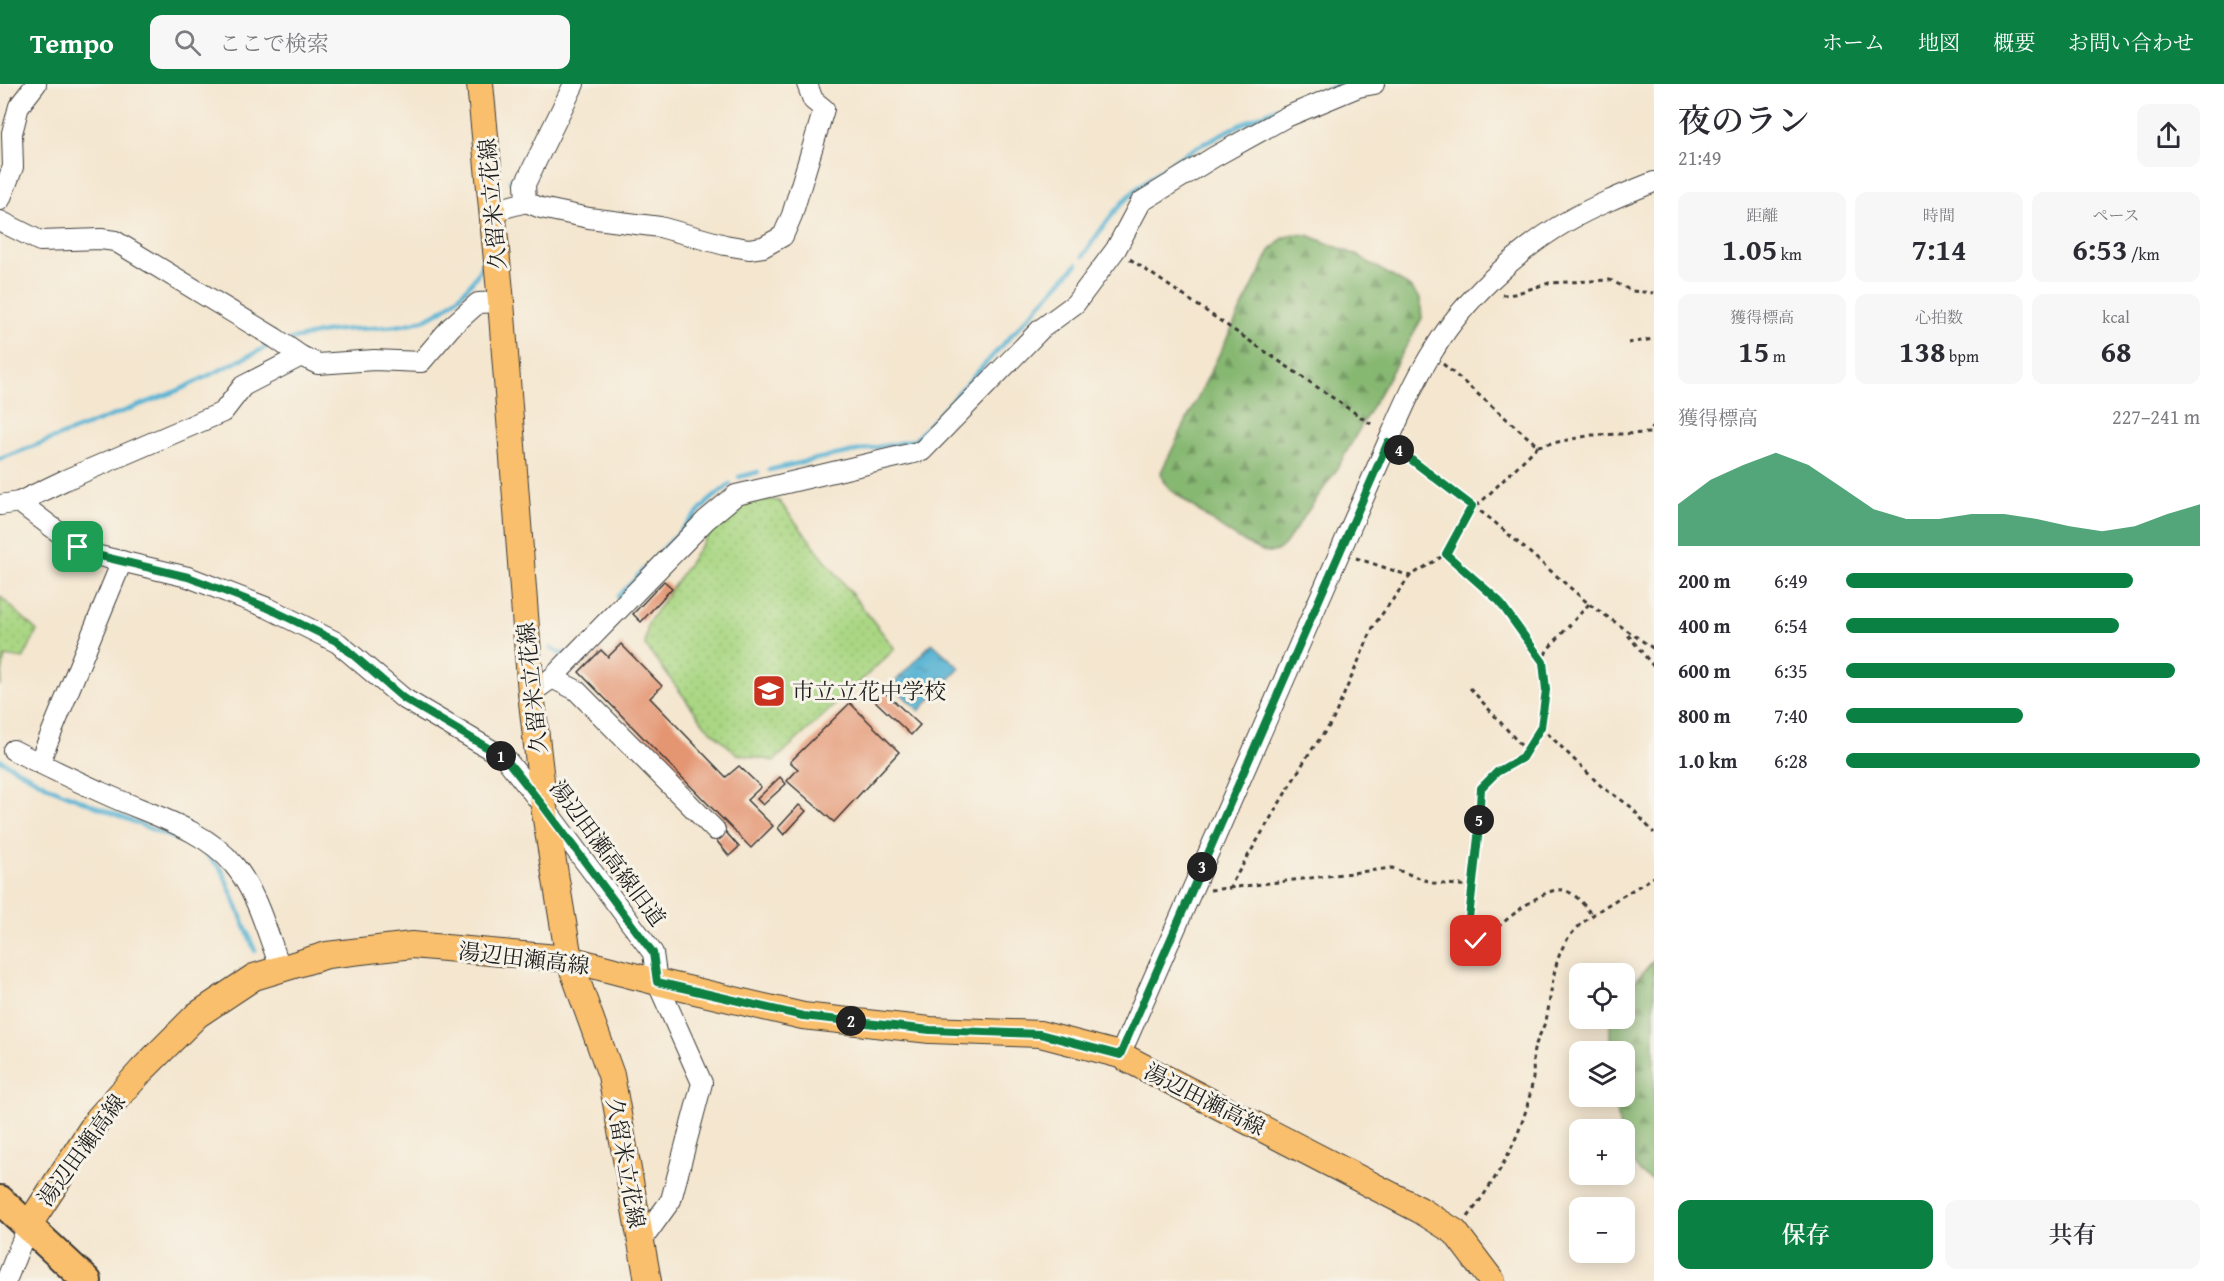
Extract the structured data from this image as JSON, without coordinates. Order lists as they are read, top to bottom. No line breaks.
{"streets":{"main road":["久留米立花線","湯辺田瀬高線"],"street":["湯辺田瀬高線旧道"]},"crossings":[["久留米立花線","湯辺田瀬高線旧道"],["久留米立花線","湯辺田瀬高線"],["湯辺田瀬高線旧道","湯辺田瀬高線"]],"places":{"school or university":["市立立花中学校"]},"page":{"header":"Tempo","search":"ここで検索","nav":["ホーム","地図","概要","お問い合わせ"],"heading":["夜のラン","21:49"],"stats":[["距離","1.05 km"],["時間","7:14"],["ペース","6:53 /km"],["獲得標高","15 m"],["心拍数","138 bpm"],["kcal","68"]],"chart":["獲得標高","227–241 m"],"pins":["4","1","5","3","2"],"list":[{"name":"200 m","note":"6:49"},{"name":"400 m","note":"6:54"},{"name":"600 m","note":"6:35"},{"name":"800 m","note":"7:40"},{"name":"1.0 km","note":"6:28"}],"map_buttons":["+","−"],"buttons":["保存","共有"]}}
